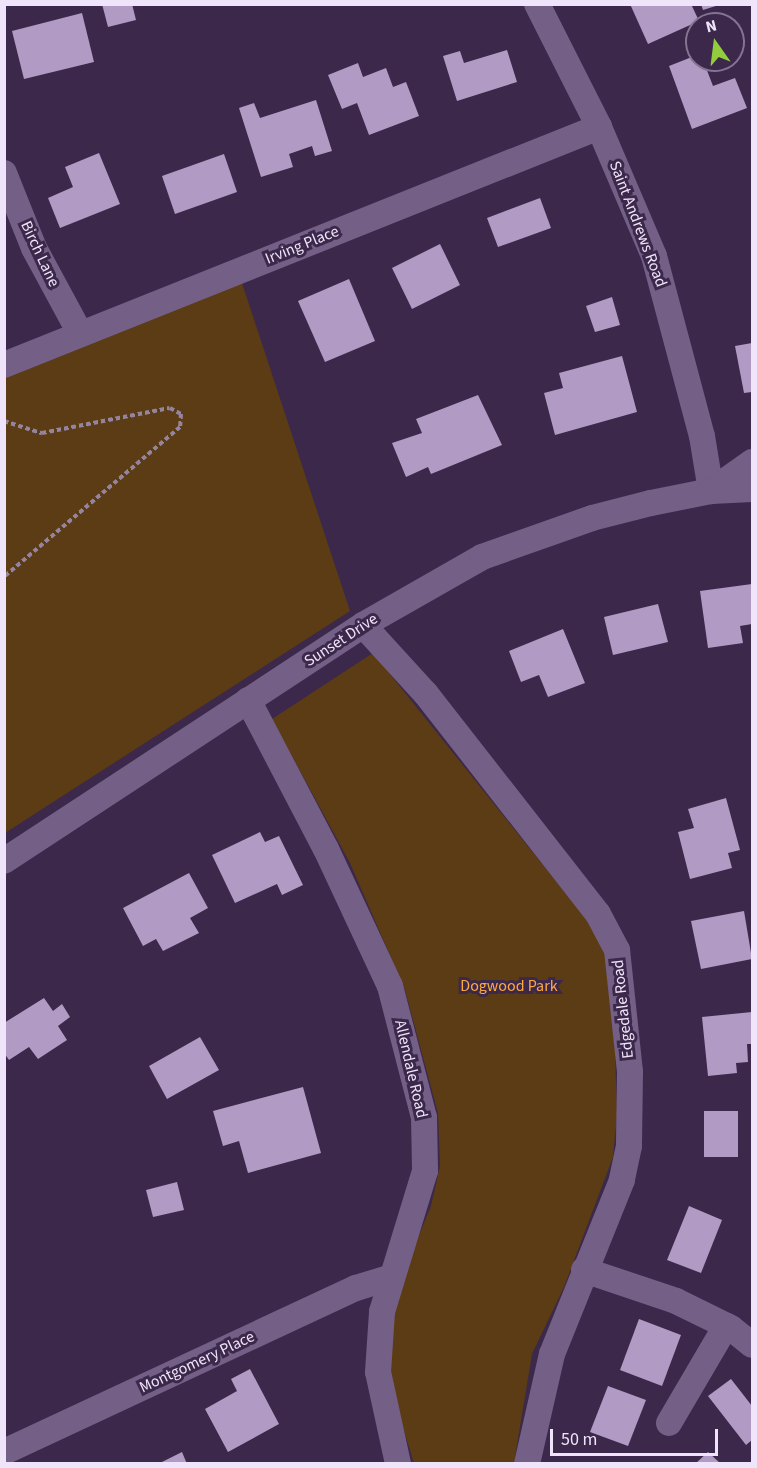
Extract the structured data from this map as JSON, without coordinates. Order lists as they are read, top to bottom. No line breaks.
{"streets":{"street":["Saint Andrews Road","Irving Place","Birch Lane","Sunset Drive","Edgedale Road","Allendale Road","Montgomery Place"]},"crossings":[["Saint Andrews Road","Irving Place"],["Saint Andrews Road","Sunset Drive"],["Irving Place","Birch Lane"],["Sunset Drive","Edgedale Road"],["Sunset Drive","Allendale Road"],["Allendale Road","Montgomery Place"]],"parks":["Dogwood Park"],"scale_bar":"50 m","north":"top"}
